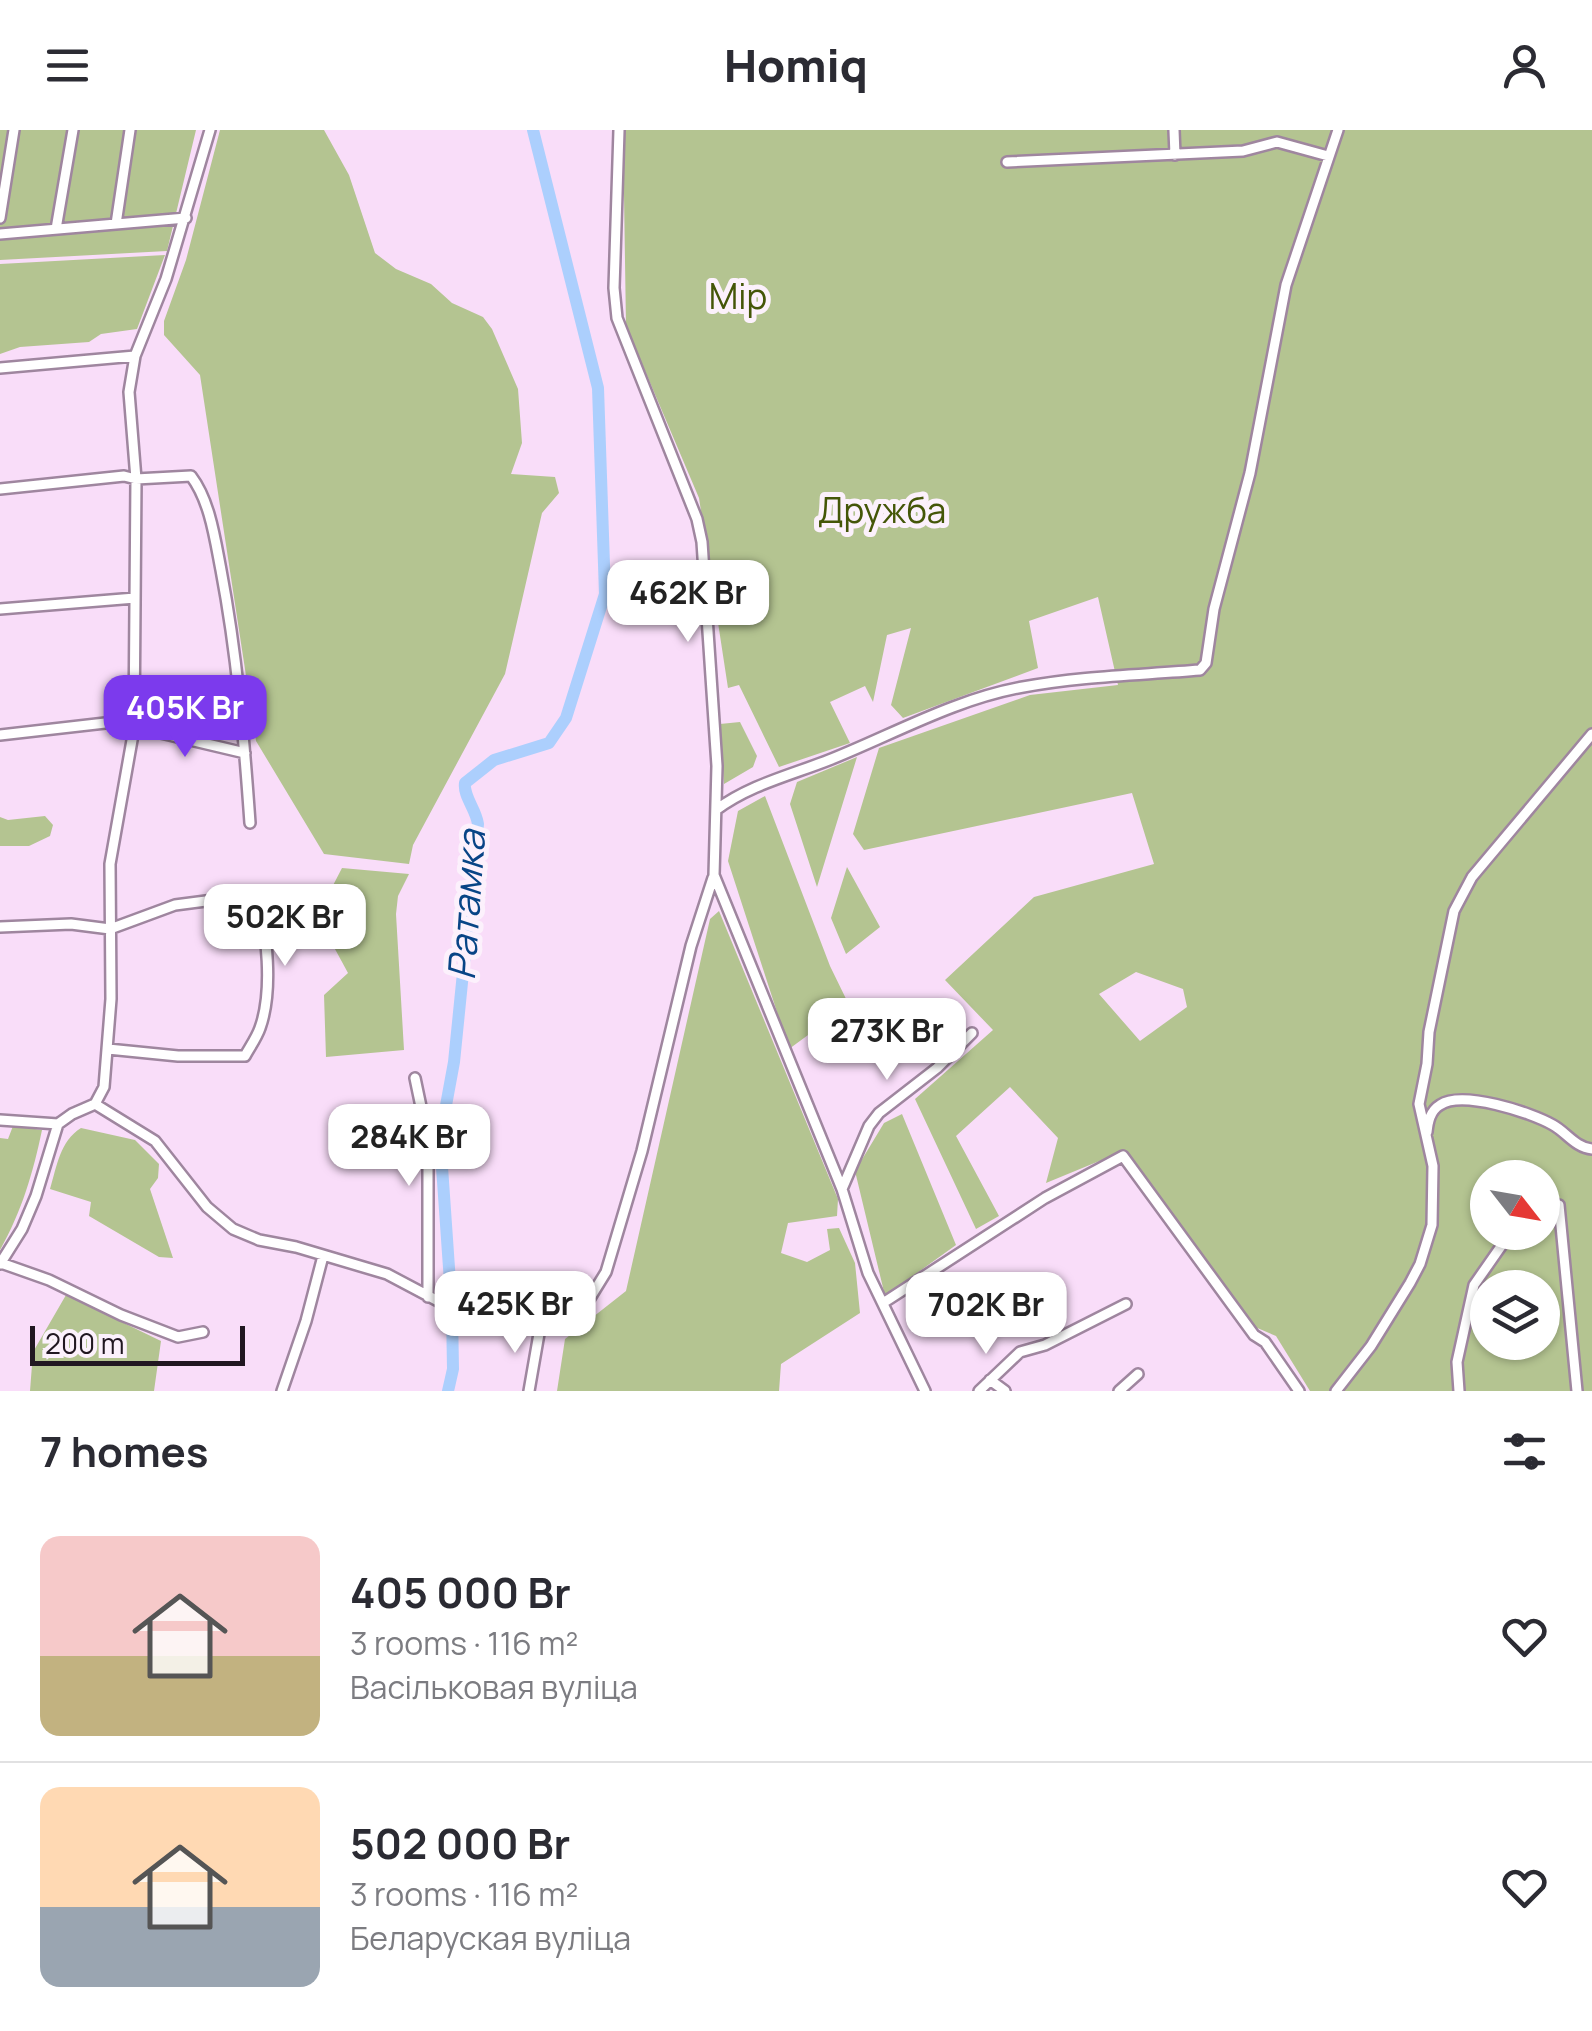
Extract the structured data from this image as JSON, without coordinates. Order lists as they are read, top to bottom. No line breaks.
{"water":["Ратамка"],"parks":["Мір","Дружба"],"scale_bar":"200 m","north":"bottom right","page":{"header":"Homiq","price":["462K Br","405K Br","502K Br","273K Br","284K Br","425K Br","702K Br"],"scale":"200 m","heading":"7 homes","list":[{"name":"405 000 Br","note":"3 rooms · 116 m² · Васільковая вуліца"},{"name":"502 000 Br","note":"3 rooms · 116 m² · Беларуская вуліца"}]}}
